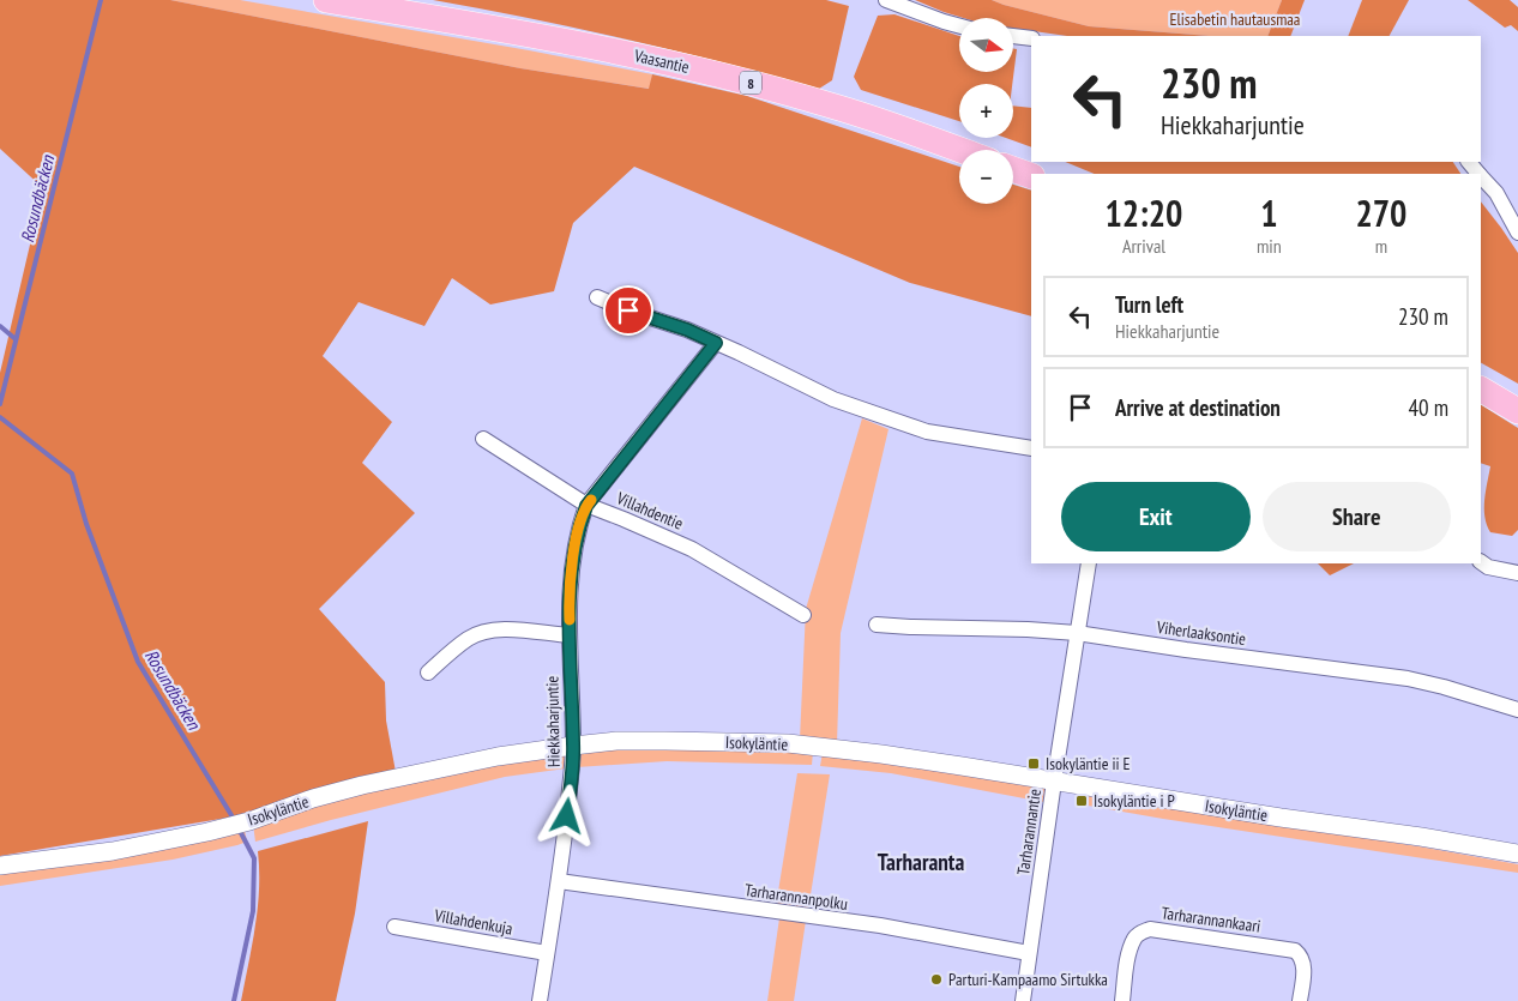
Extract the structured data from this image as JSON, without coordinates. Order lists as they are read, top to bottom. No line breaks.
{"streets":{"highway":["Vaasantie","8"],"street":["Villahdentie","Viherlaaksontie","Hiekkaharjuntie","Isokyläntie","Tarharannantie","Tarharannanpolku","Tarharannankaari","Villahdenkuja"]},"crossings":[["Villahdentie","Hiekkaharjuntie"],["Viherlaaksontie","Tarharannantie"],["Hiekkaharjuntie","Isokyläntie"],["Hiekkaharjuntie","Tarharannanpolku"],["Hiekkaharjuntie","Villahdenkuja"],["Isokyläntie","Tarharannantie"],["Tarharannantie","Tarharannanpolku"]],"districts":["Tarharanta"],"water":["Rosundbäcken"],"parks":["Elisabetin hautausmaa"],"places":{"transit":["Isokyläntie ii E","Isokyläntie i P"],"other":["Parturi-Kampaamo Sirtukka"]},"north":"right","page":{"map_buttons":["+","−"],"turn":["230 m","Hiekkaharjuntie"],"eta":["12:20","Arrival","1","min","270","m"],"list":[{"name":"Turn left","note":"Hiekkaharjuntie","value":"230 m"},{"name":"Arrive at destination","value":"40 m"}],"buttons":["Exit","Share"]}}
